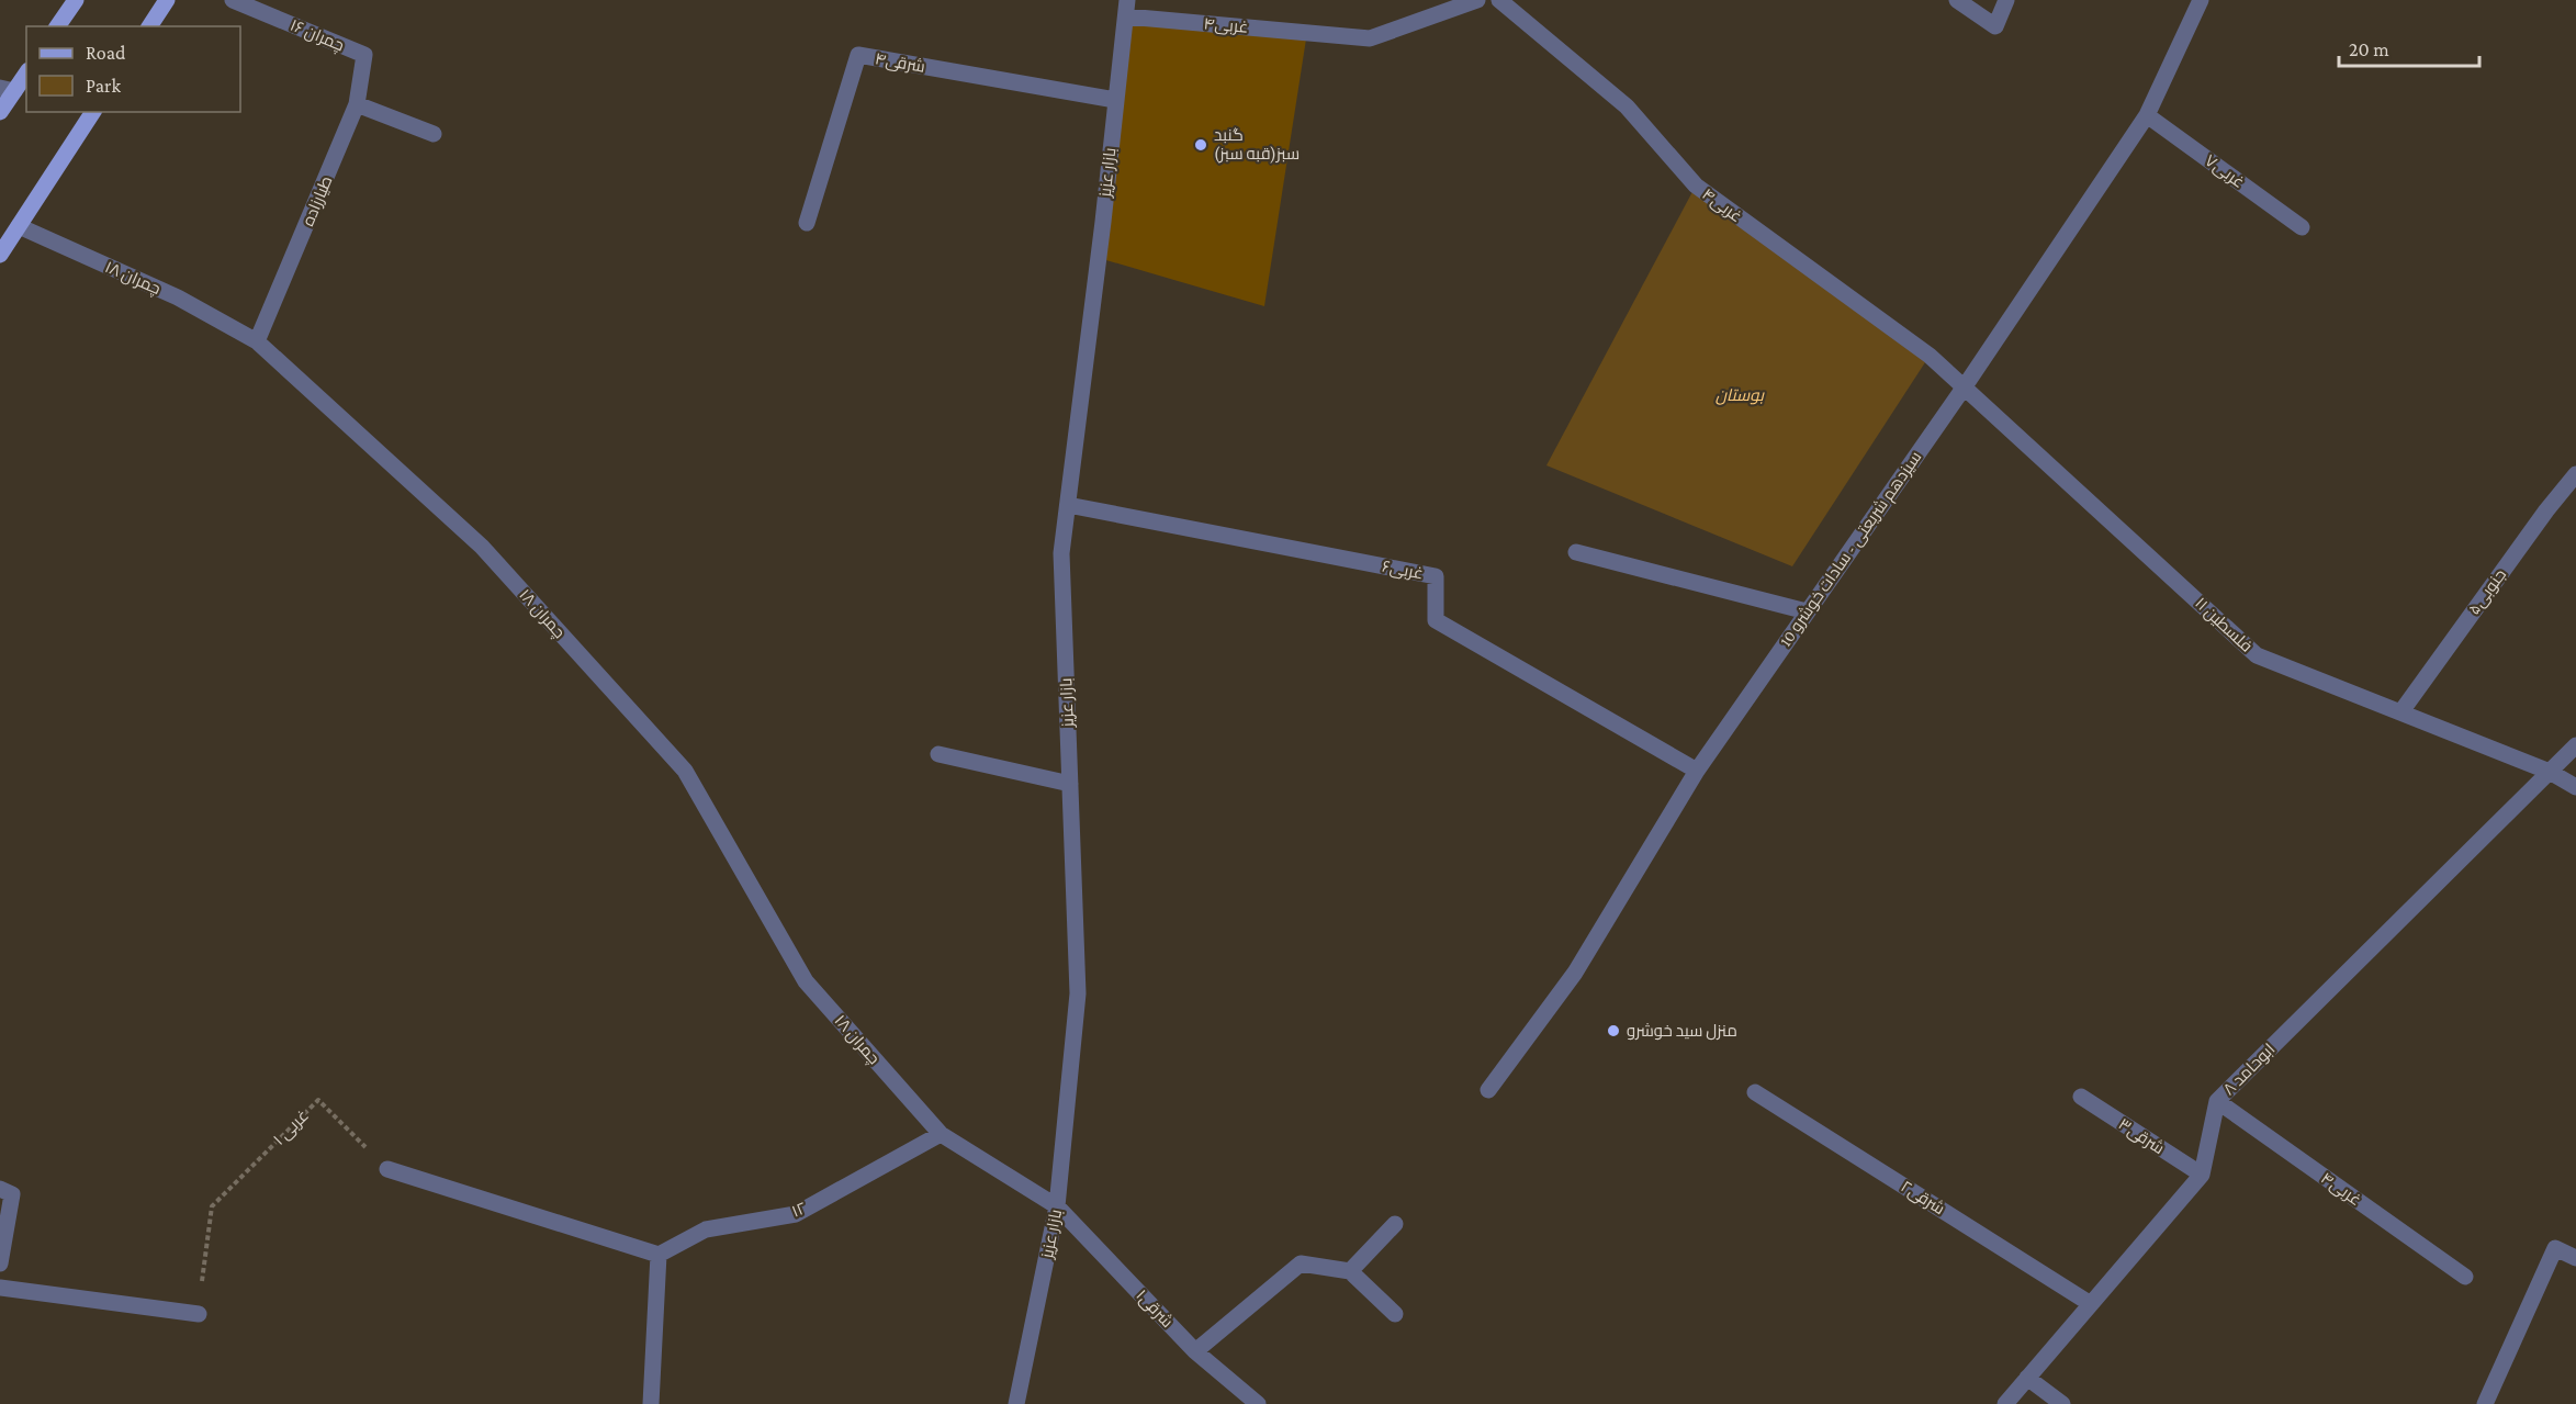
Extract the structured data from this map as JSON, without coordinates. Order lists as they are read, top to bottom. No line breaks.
{"streets":{"street":["غربی۴","چمران ۱۶","شرقی۴","غربی۷","بازار عزیز","طیارزاده","چمران ۱۸","سیزدهم شریعتی - سادات خوشرو 10","غربی۶","جنوبی۵","فلسطین ۱۱","ابوحامد ۸","شرقی۳","شرقی۲","۱۲","شرقی۱"],"path":["۱ غربی"]},"crossings":[["غربی۴","بازار عزیز"],["غربی۴","سیزدهم شریعتی - سادات خوشرو 10"],["غربی۴","فلسطین ۱۱"],["غربی۴","ابوحامد ۸"],["چمران ۱۶","طیارزاده"],["شرقی۴","بازار عزیز"],["غربی۷","سیزدهم شریعتی - سادات خوشرو 10"],["بازار عزیز","غربی۶"],["بازار عزیز","شرقی۱"],["طیارزاده","چمران ۱۸"],["چمران ۱۸","۱۲"],["سیزدهم شریعتی - سادات خوشرو 10","غربی۶"],["سیزدهم شریعتی - سادات خوشرو 10","فلسطین ۱۱"],["جنوبی۵","فلسطین ۱۱"],["فلسطین ۱۱","ابوحامد ۸"],["ابوحامد ۸","شرقی۳"],["ابوحامد ۸","شرقی۲"]],"parks":["بوستان"],"places":["گنبد سبز(قبه سبز)","منزل سید خوشرو"],"legend":["Road","Park"],"scale_bar":"20 m"}
